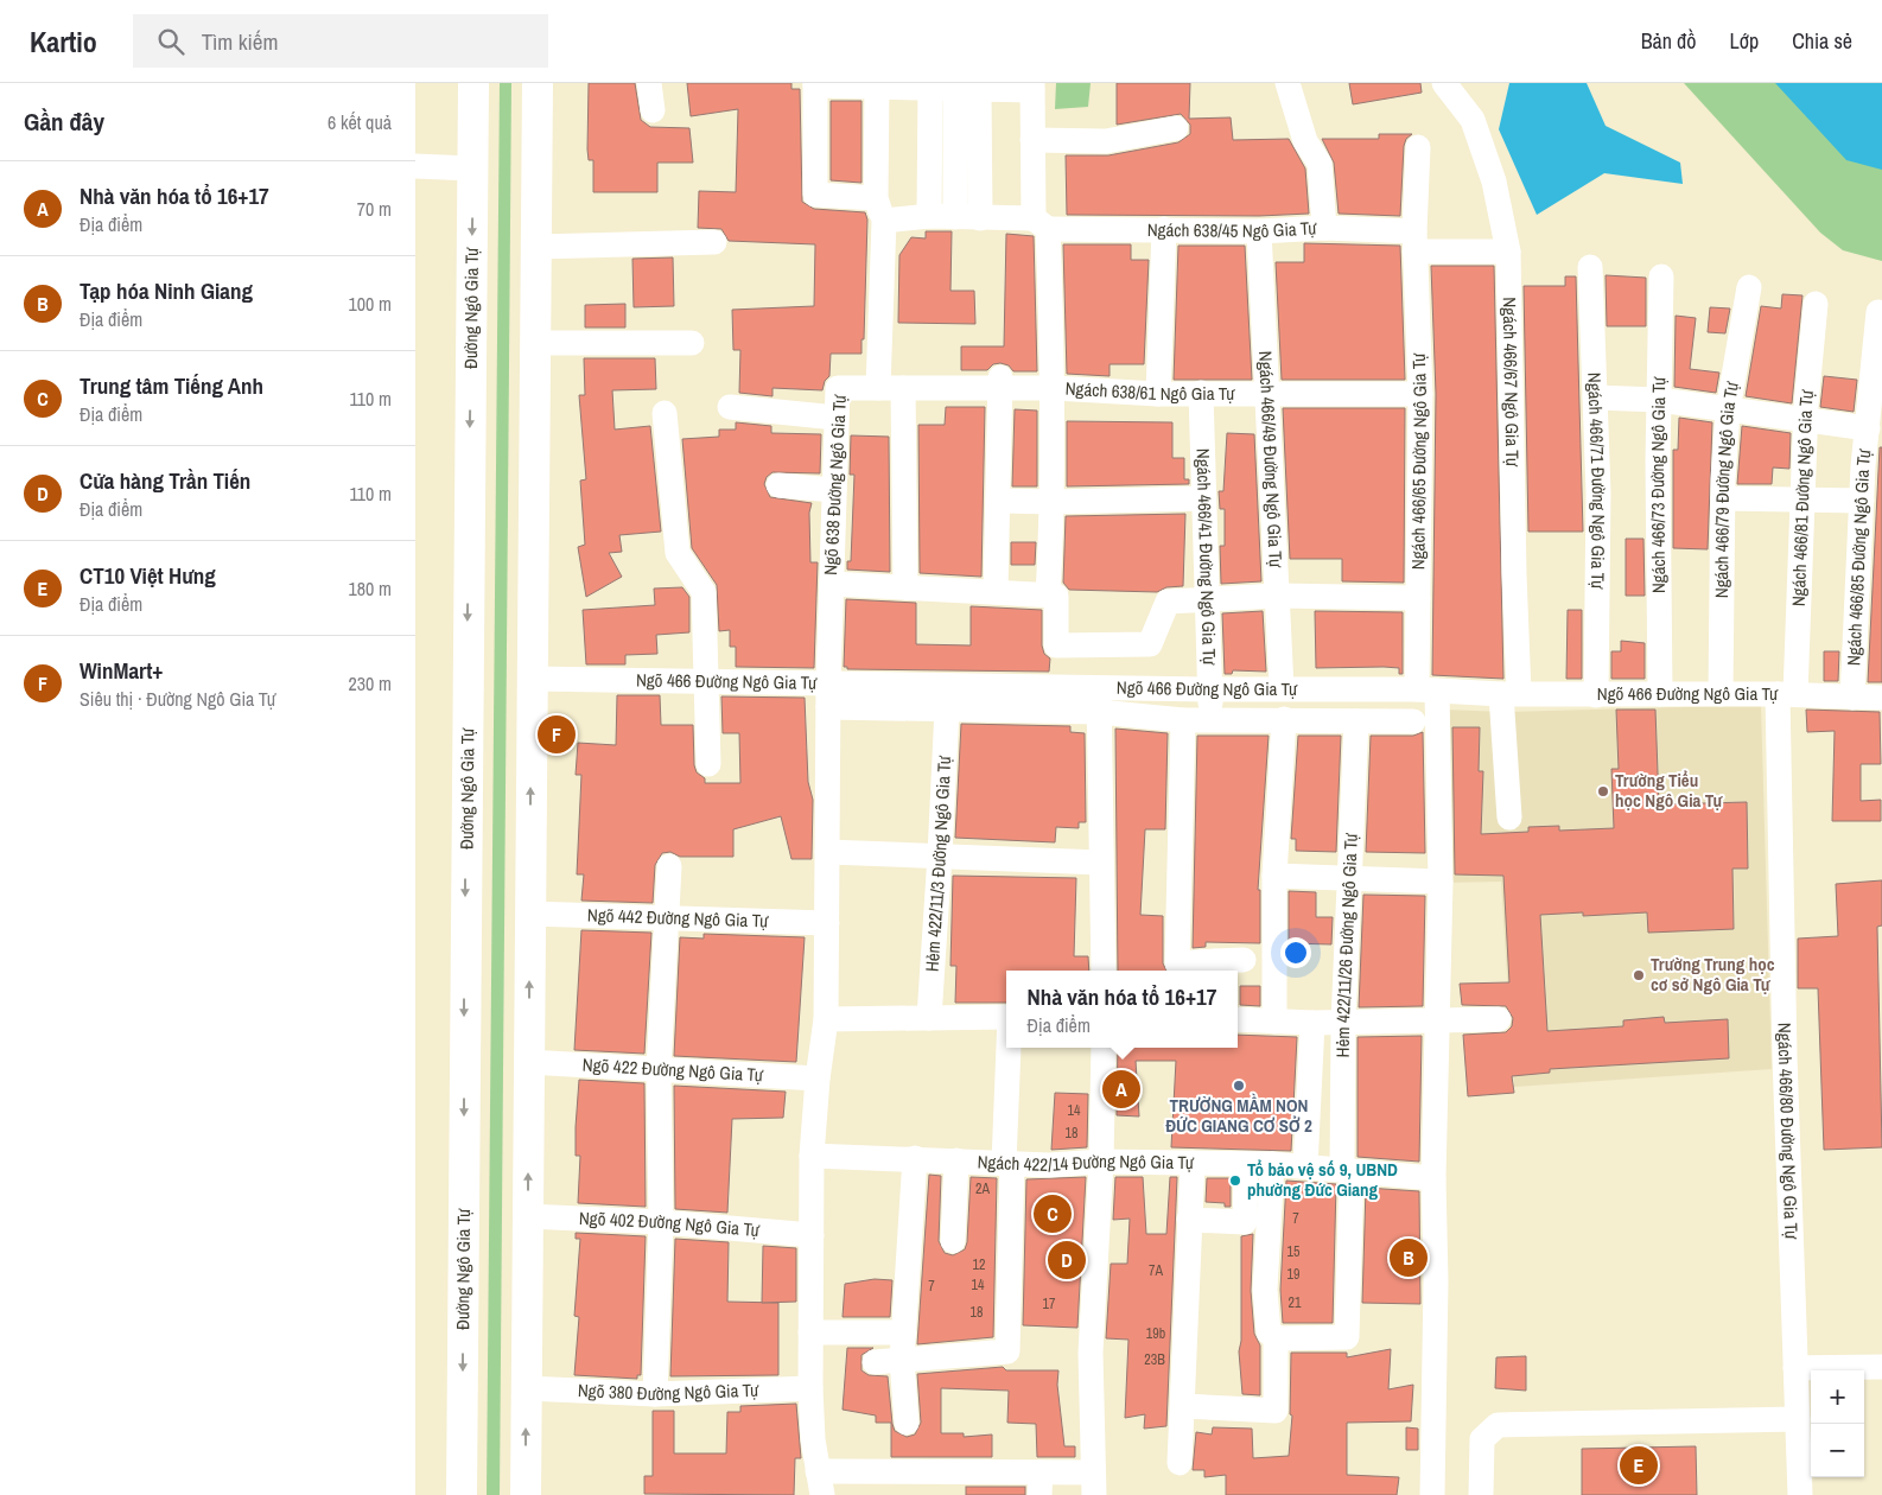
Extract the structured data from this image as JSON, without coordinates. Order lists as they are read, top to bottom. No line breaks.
{"streets":{"main road":["Đường Ngô Gia Tự"],"street":["Ngách 638/45 Ngô Gia Tự","Ngách 466/67 Ngô Gia Tự","Ngách 638/61 Ngô Gia Tự","Ngách 466/49 Đường Ngô Gia Tự","Ngách 466/65 Đường Ngô Gia Tự","Ngách 466/71 Đường Ngô Gia Tự","Ngõ 638 Đường Ngô Gia Tự","Ngách 466/73 Đường Ngô Gia Tự","Ngách 466/79 Đường Ngô Gia Tự","Ngách 466/81 Đường Ngô Gia Tự","Ngách 466/41 Đường Ngô Gia Tự","Ngách 466/85 Đường Ngô Gia Tự","Ngõ 466 Đường Ngô Gia Tự","Hẻm 422/11/3 Đường Ngô Gia Tự","Ngõ 442 Đường Ngô Gia Tự","Hẻm 422/11/26 Đường Ngô Gia Tự","Ngõ 422 Đường Ngô Gia Tự","Ngách 466/80 Đường Ngô Gia Tự","Ngách 422/14 Đường Ngô Gia Tự","Ngõ 402 Đường Ngô Gia Tự","Ngõ 380 Đường Ngô Gia Tự"]},"crossings":[["Ngách 638/45 Ngô Gia Tự","Ngách 466/67 Ngô Gia Tự"],["Ngách 638/45 Ngô Gia Tự","Ngách 466/49 Đường Ngô Gia Tự"],["Ngách 638/45 Ngô Gia Tự","Ngách 466/65 Đường Ngô Gia Tự"],["Ngách 466/67 Ngô Gia Tự","Ngõ 466 Đường Ngô Gia Tự"],["Ngách 638/61 Ngô Gia Tự","Ngách 466/49 Đường Ngô Gia Tự"],["Ngách 638/61 Ngô Gia Tự","Ngách 466/65 Đường Ngô Gia Tự"],["Ngách 638/61 Ngô Gia Tự","Ngách 466/41 Đường Ngô Gia Tự"],["Ngách 466/49 Đường Ngô Gia Tự","Ngõ 466 Đường Ngô Gia Tự"],["Ngách 466/65 Đường Ngô Gia Tự","Ngõ 466 Đường Ngô Gia Tự"],["Ngách 466/65 Đường Ngô Gia Tự","Ngách 422/14 Đường Ngô Gia Tự"],["Ngách 466/71 Đường Ngô Gia Tự","Ngõ 466 Đường Ngô Gia Tự"],["Ngõ 638 Đường Ngô Gia Tự","Ngõ 466 Đường Ngô Gia Tự"],["Ngách 466/73 Đường Ngô Gia Tự","Ngõ 466 Đường Ngô Gia Tự"],["Ngách 466/79 Đường Ngô Gia Tự","Ngõ 466 Đường Ngô Gia Tự"],["Ngách 466/81 Đường Ngô Gia Tự","Ngõ 466 Đường Ngô Gia Tự"],["Ngách 466/81 Đường Ngô Gia Tự","Ngách 466/80 Đường Ngô Gia Tự"],["Ngách 466/41 Đường Ngô Gia Tự","Ngõ 466 Đường Ngô Gia Tự"],["Ngách 466/85 Đường Ngô Gia Tự","Ngõ 466 Đường Ngô Gia Tự"],["Ngõ 466 Đường Ngô Gia Tự","Ngách 466/80 Đường Ngô Gia Tự"],["Hẻm 422/11/26 Đường Ngô Gia Tự","Ngách 422/14 Đường Ngô Gia Tự"]],"places":["Trường Tiểu học Ngô Gia Tự","Trường Trung học cơ sở Ngô Gia Tự","TRƯỜNG MẦM NON ĐỨC GIANG CƠ SỞ 2","Tổ bảo vệ số 9, UBND phường Đức Giang"],"house_numbers":["14","18","2A","7","15","12","7A","19","14","7","21","17","18","19b","23B"],"page":{"header":"Kartio","search":"Tìm kiếm","nav":["Bản đồ","Lớp","Chia sẻ"],"heading":["Gần đây","6 kết quả"],"list":[{"mark":"A","name":"Nhà văn hóa tổ 16+17","note":"Địa điểm","value":"70 m"},{"mark":"B","name":"Tạp hóa Ninh Giang","note":"Địa điểm","value":"100 m"},{"mark":"C","name":"Trung tâm Tiếng Anh","note":"Địa điểm","value":"110 m"},{"mark":"D","name":"Cửa hàng Trần Tiến","note":"Địa điểm","value":"110 m"},{"mark":"E","name":"CT10 Việt Hưng","note":"Địa điểm","value":"180 m"},{"mark":"F","name":"WinMart+","note":"Siêu thị · Đường Ngô Gia Tự","value":"230 m"}],"pins":["F","A","C","B","D","E"],"popup":["Nhà văn hóa tổ 16+17","Địa điểm"],"map_buttons":["+","−"]}}
